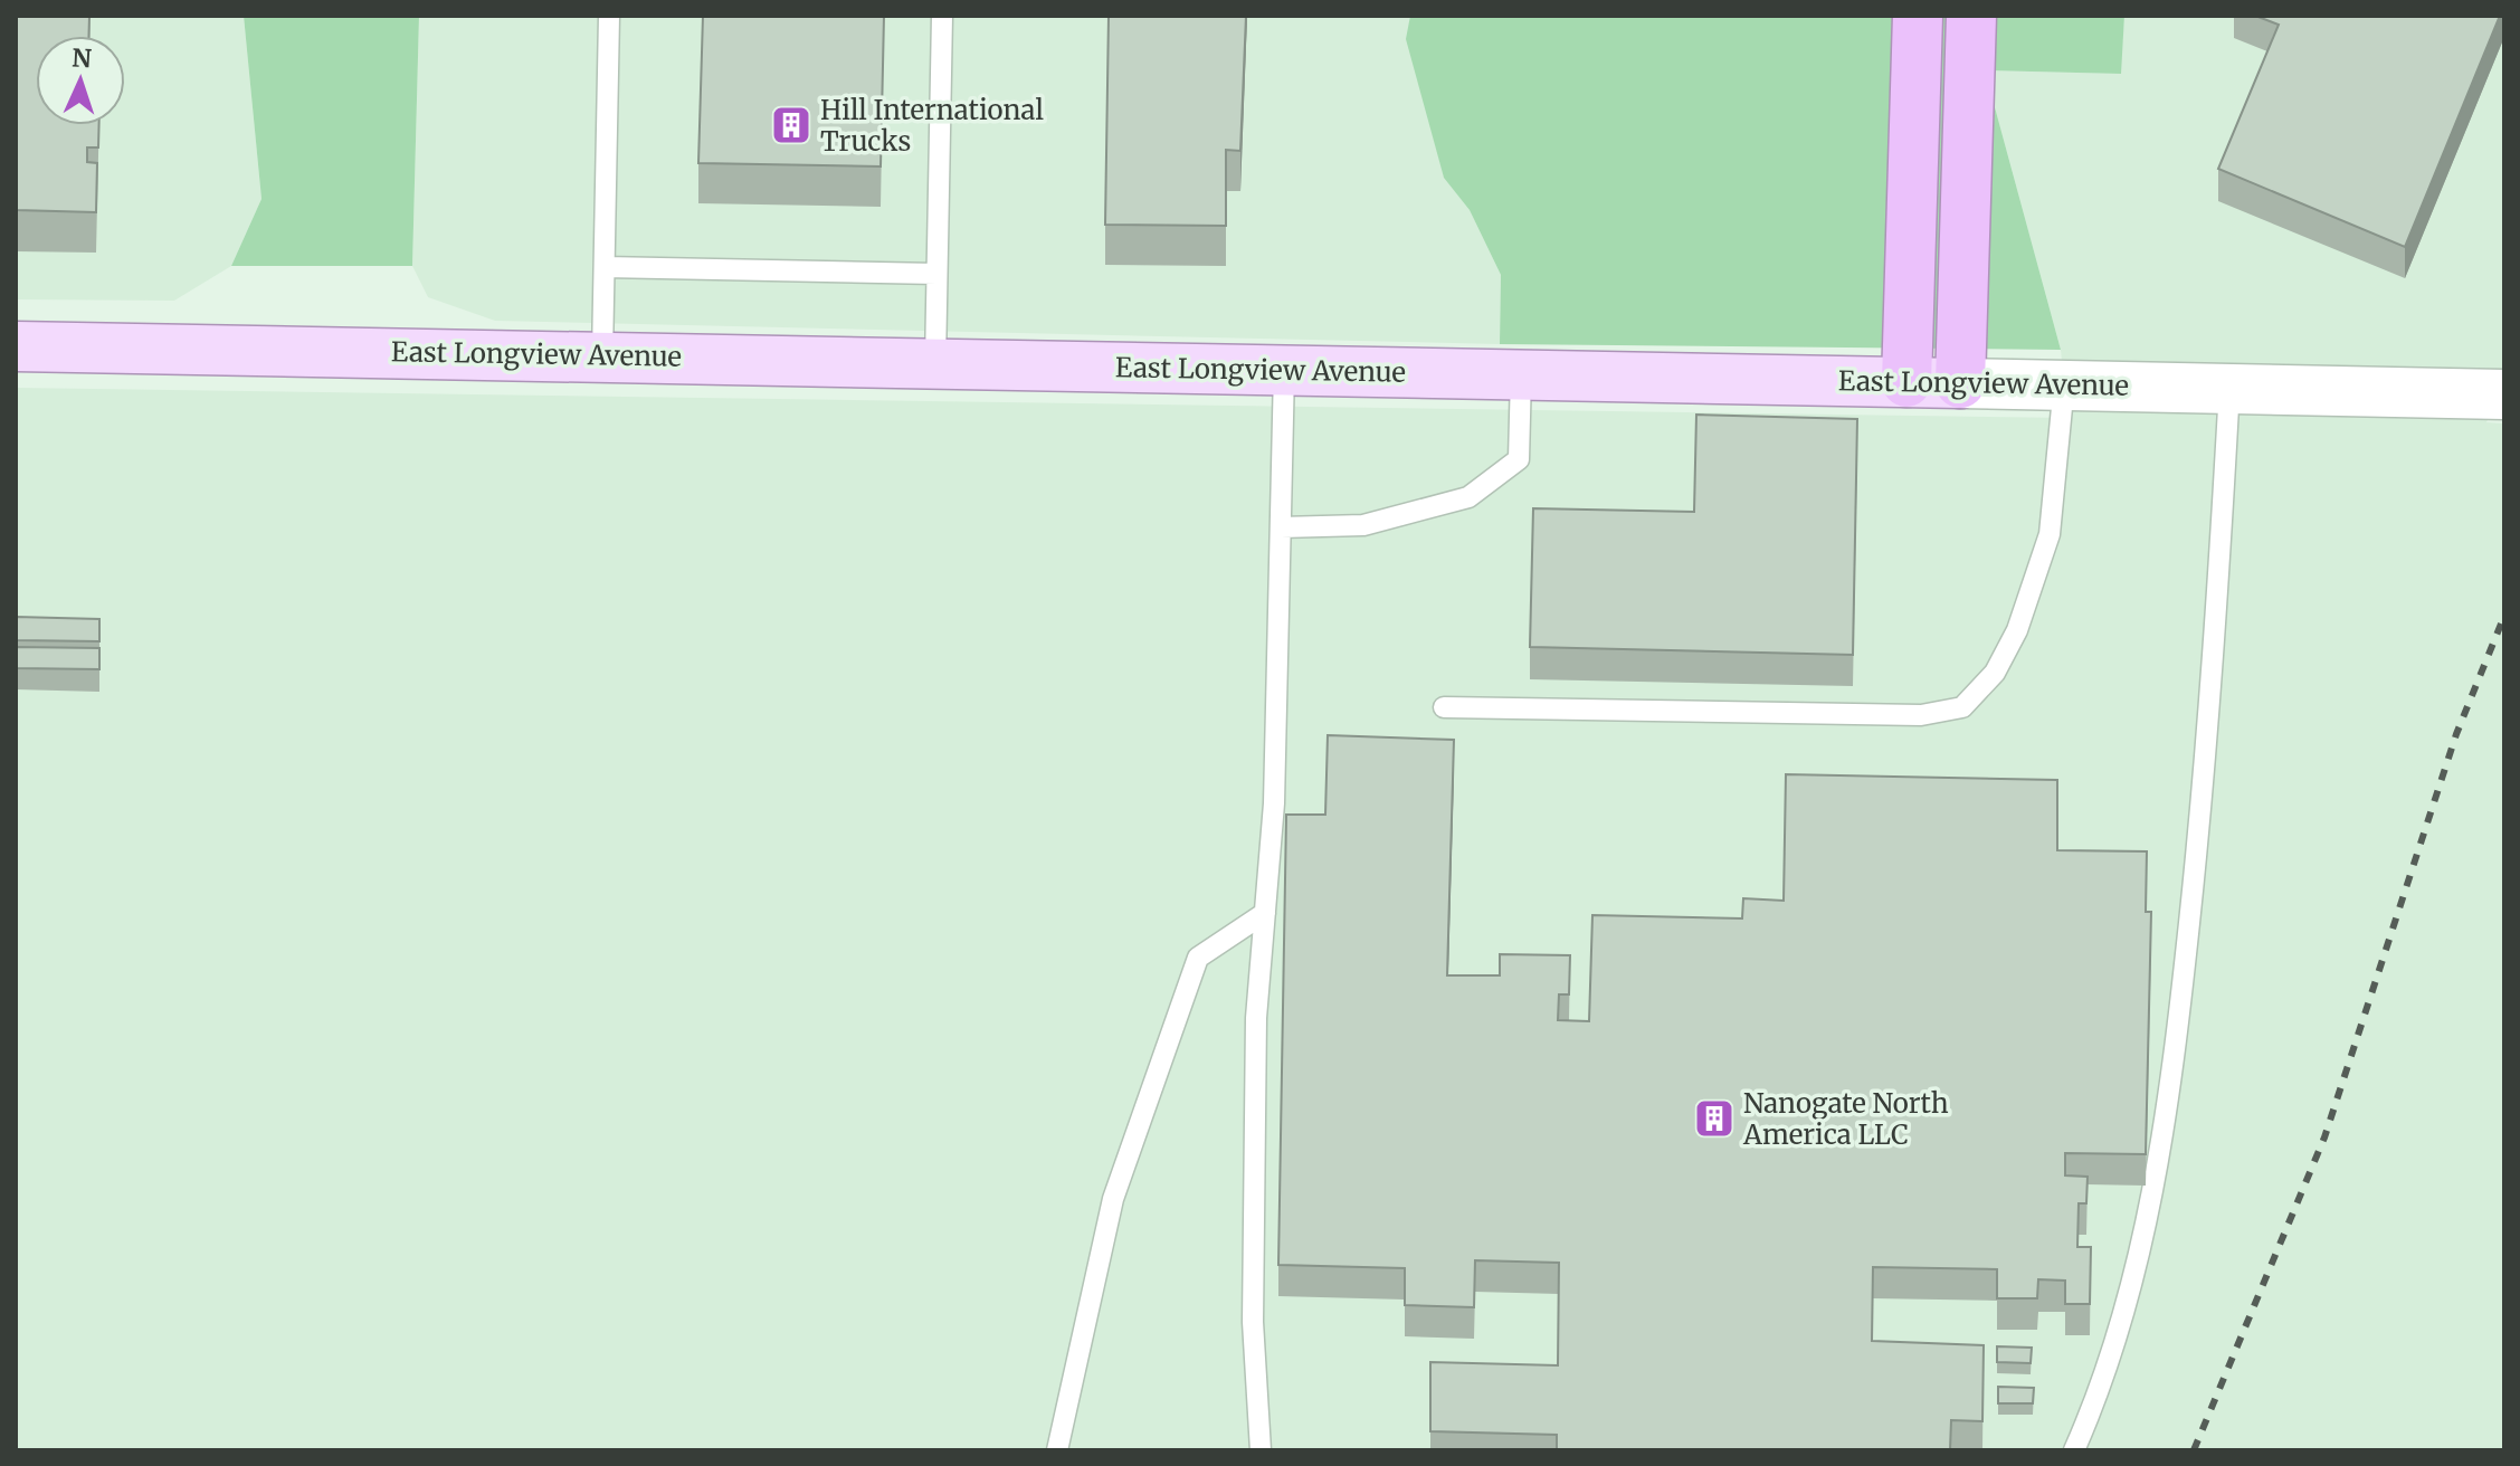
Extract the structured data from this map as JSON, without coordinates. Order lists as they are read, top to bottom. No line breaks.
{"streets":{"main road":["East Longview Avenue"]},"places":{"building":["Hill International Trucks","Nanogate North America LLC"]},"north":"top"}
